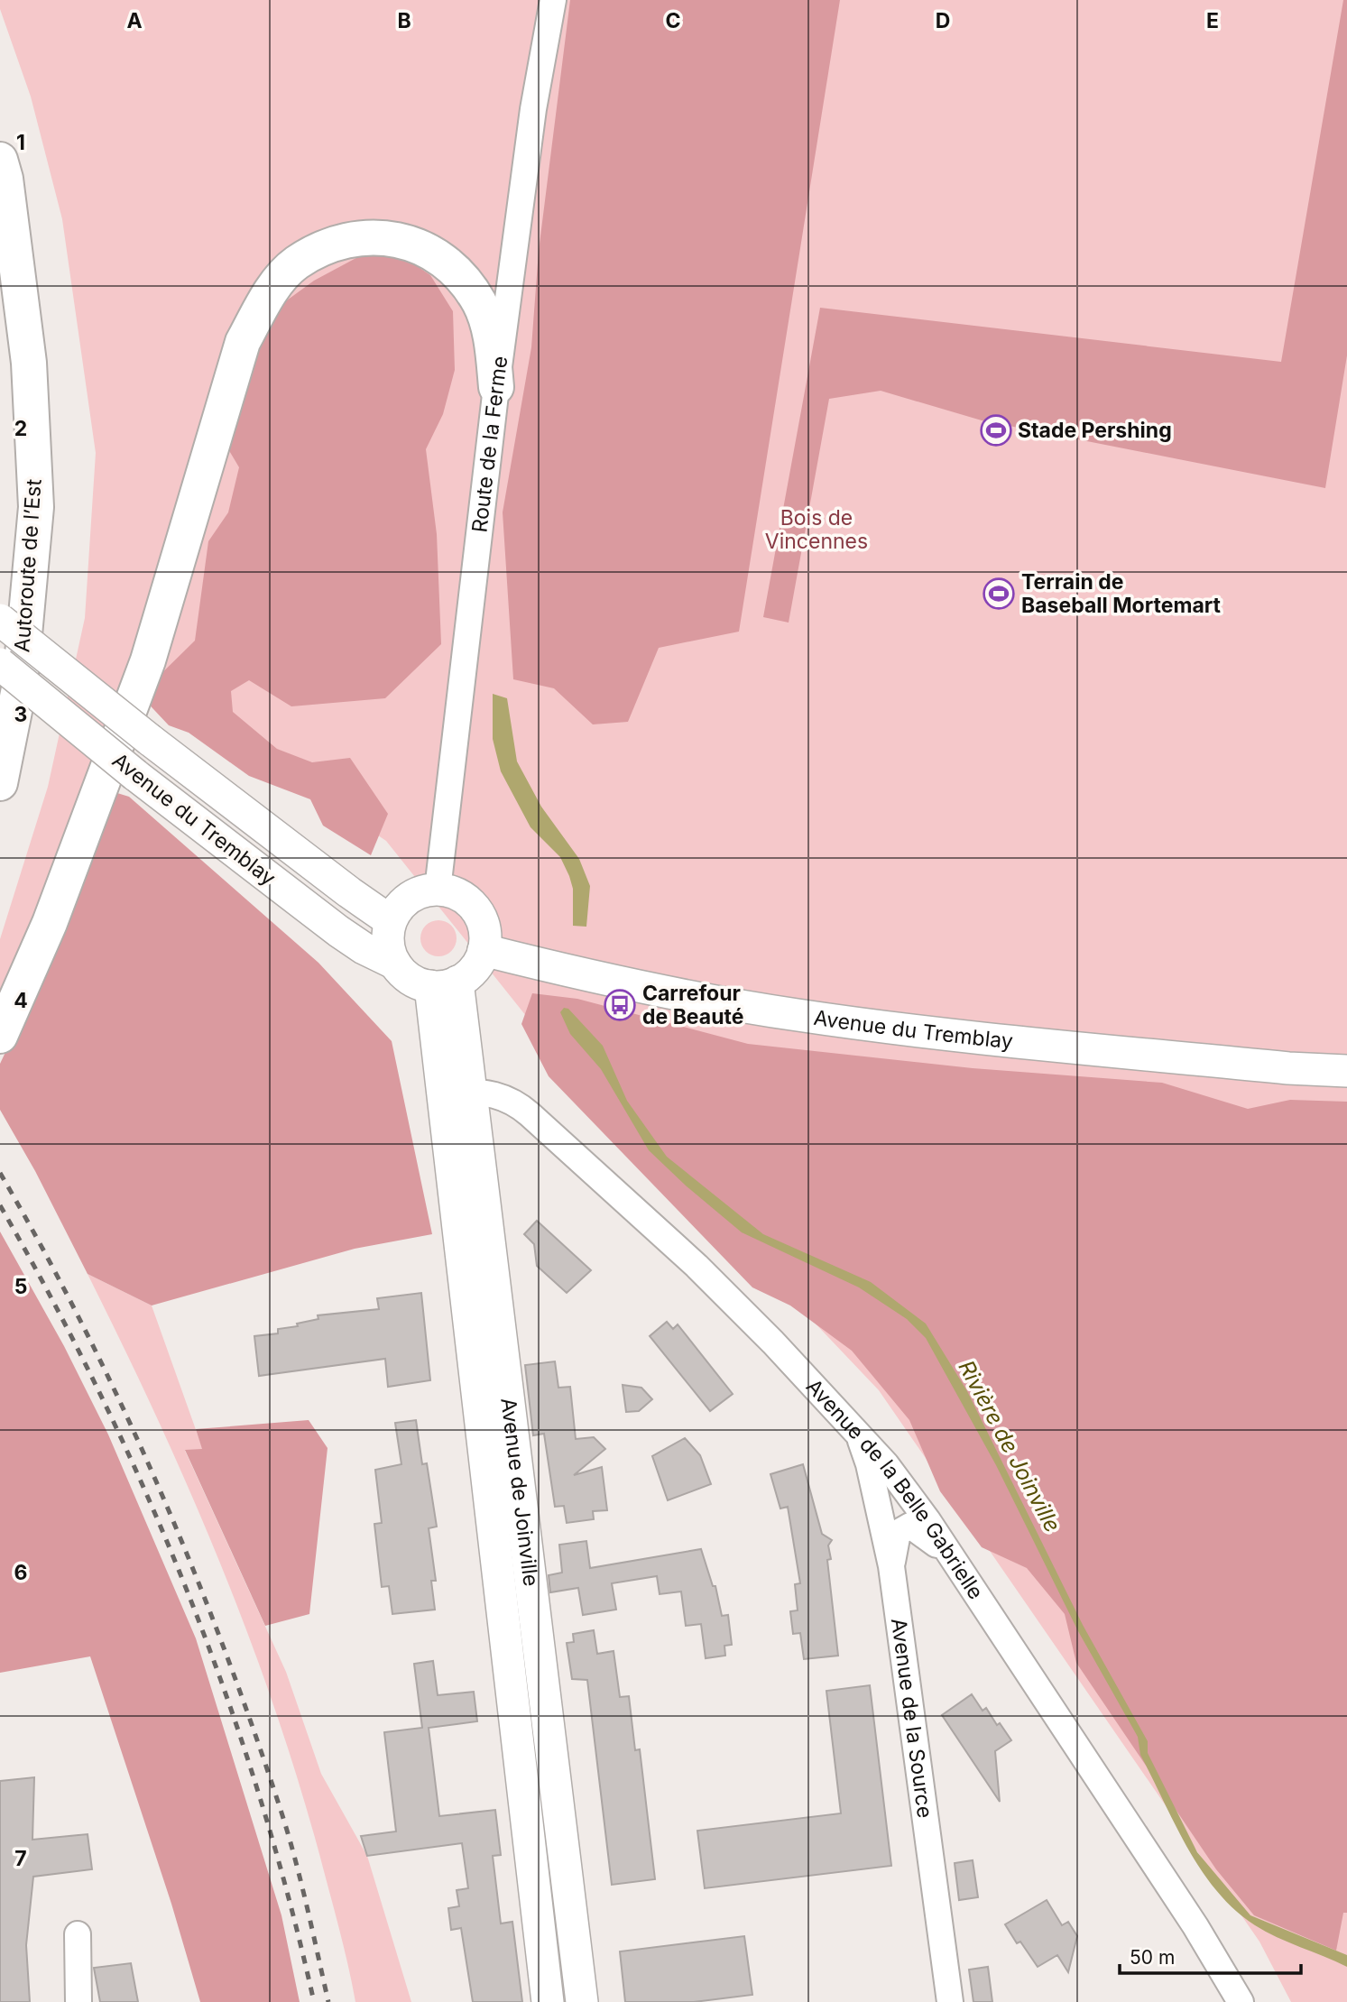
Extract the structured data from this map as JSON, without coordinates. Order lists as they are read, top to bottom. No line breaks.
{"streets":{"highway":["Autoroute de l’Est"],"main road":["Avenue du Tremblay","Avenue de Joinville"],"street":["Route de la Ferme","Avenue de la Belle Gabrielle","Avenue de la Source"]},"crossings":[["Route de la Ferme","Avenue du Tremblay"],["Route de la Ferme","Avenue de Joinville"],["Avenue du Tremblay","Avenue de Joinville"],["Avenue de la Belle Gabrielle","Avenue de Joinville"],["Avenue de la Belle Gabrielle","Avenue de la Source"]],"water":["Rivière de Joinville"],"parks":["Bois de Vincennes"],"places":{"sports":["Stade Pershing","Terrain de Baseball Mortemart"],"bus stop":["Carrefour de Beauté"]},"scale_bar":"50 m","grid":{"columns":["A","B","C","D","E"],"rows":["1","2","3","4","5","6","7"]}}
